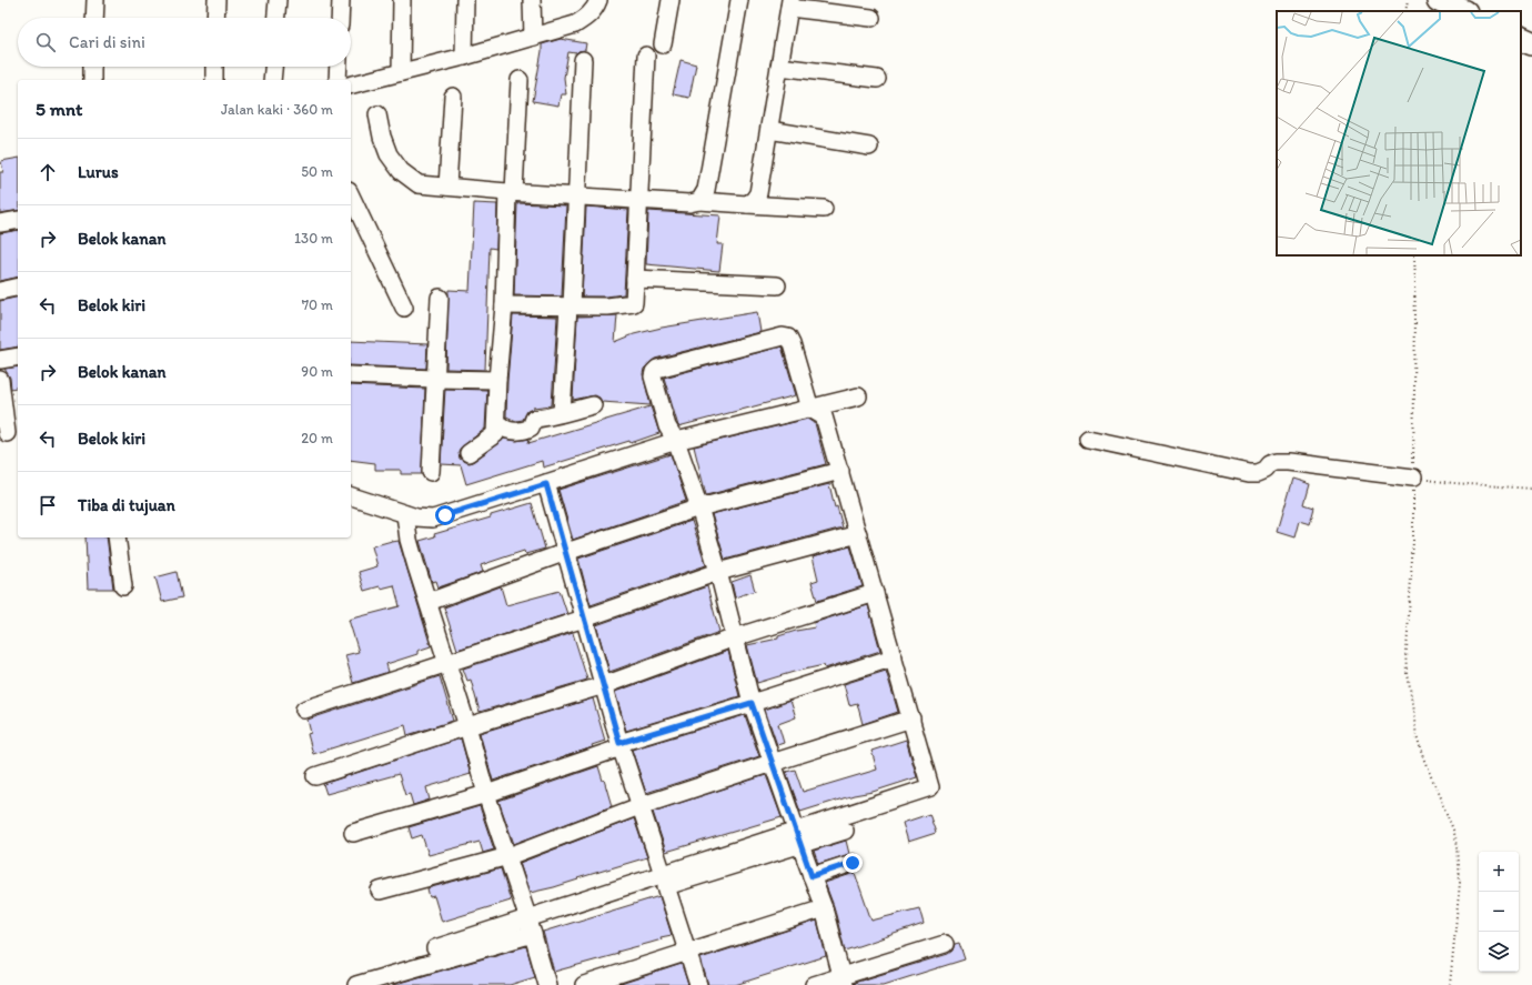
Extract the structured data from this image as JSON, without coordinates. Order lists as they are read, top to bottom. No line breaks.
{"page":{"search":"Cari di sini","heading":["5 mnt","Jalan kaki · 360 m"],"list":[["Lurus","50 m"],["Belok kanan","130 m"],["Belok kiri","70 m"],["Belok kanan","90 m"],["Belok kiri","20 m"],"Tiba di tujuan"],"map_buttons":["+","−"]}}
